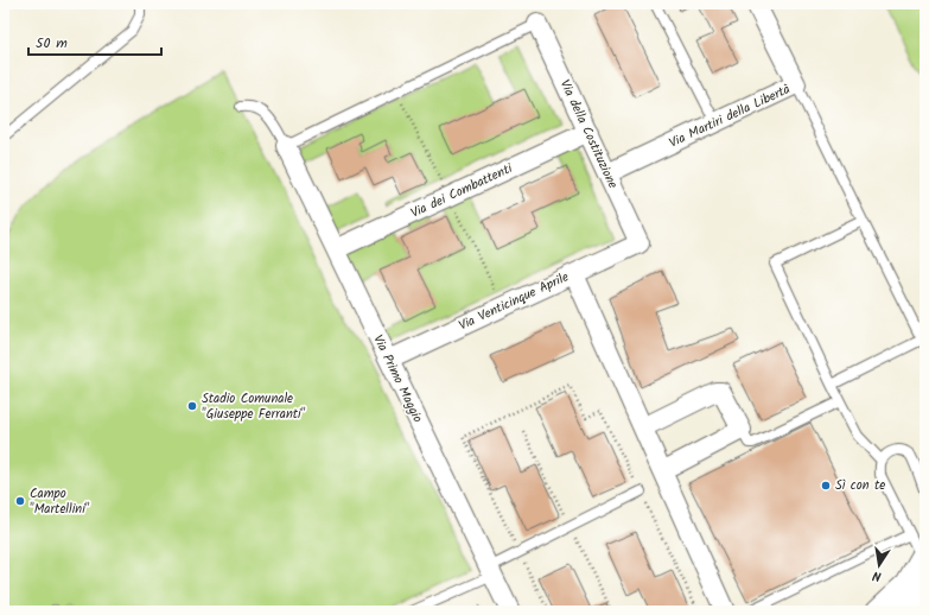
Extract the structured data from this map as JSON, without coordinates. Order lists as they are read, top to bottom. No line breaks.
{"streets":{"street":["Via Martiri della Libertà","Via della Costituzione","Via dei Combattenti","Via Venticinque Aprile","Via Primo Maggio"]},"crossings":[["Via Martiri della Libertà","Via della Costituzione"],["Via della Costituzione","Via dei Combattenti"],["Via della Costituzione","Via Venticinque Aprile"],["Via dei Combattenti","Via Primo Maggio"],["Via Venticinque Aprile","Via Primo Maggio"]],"places":["Stadio Comunale \"Giuseppe Ferranti\"","Sì con te","Campo \"Martellini\""],"scale_bar":"50 m","north":"bottom"}
